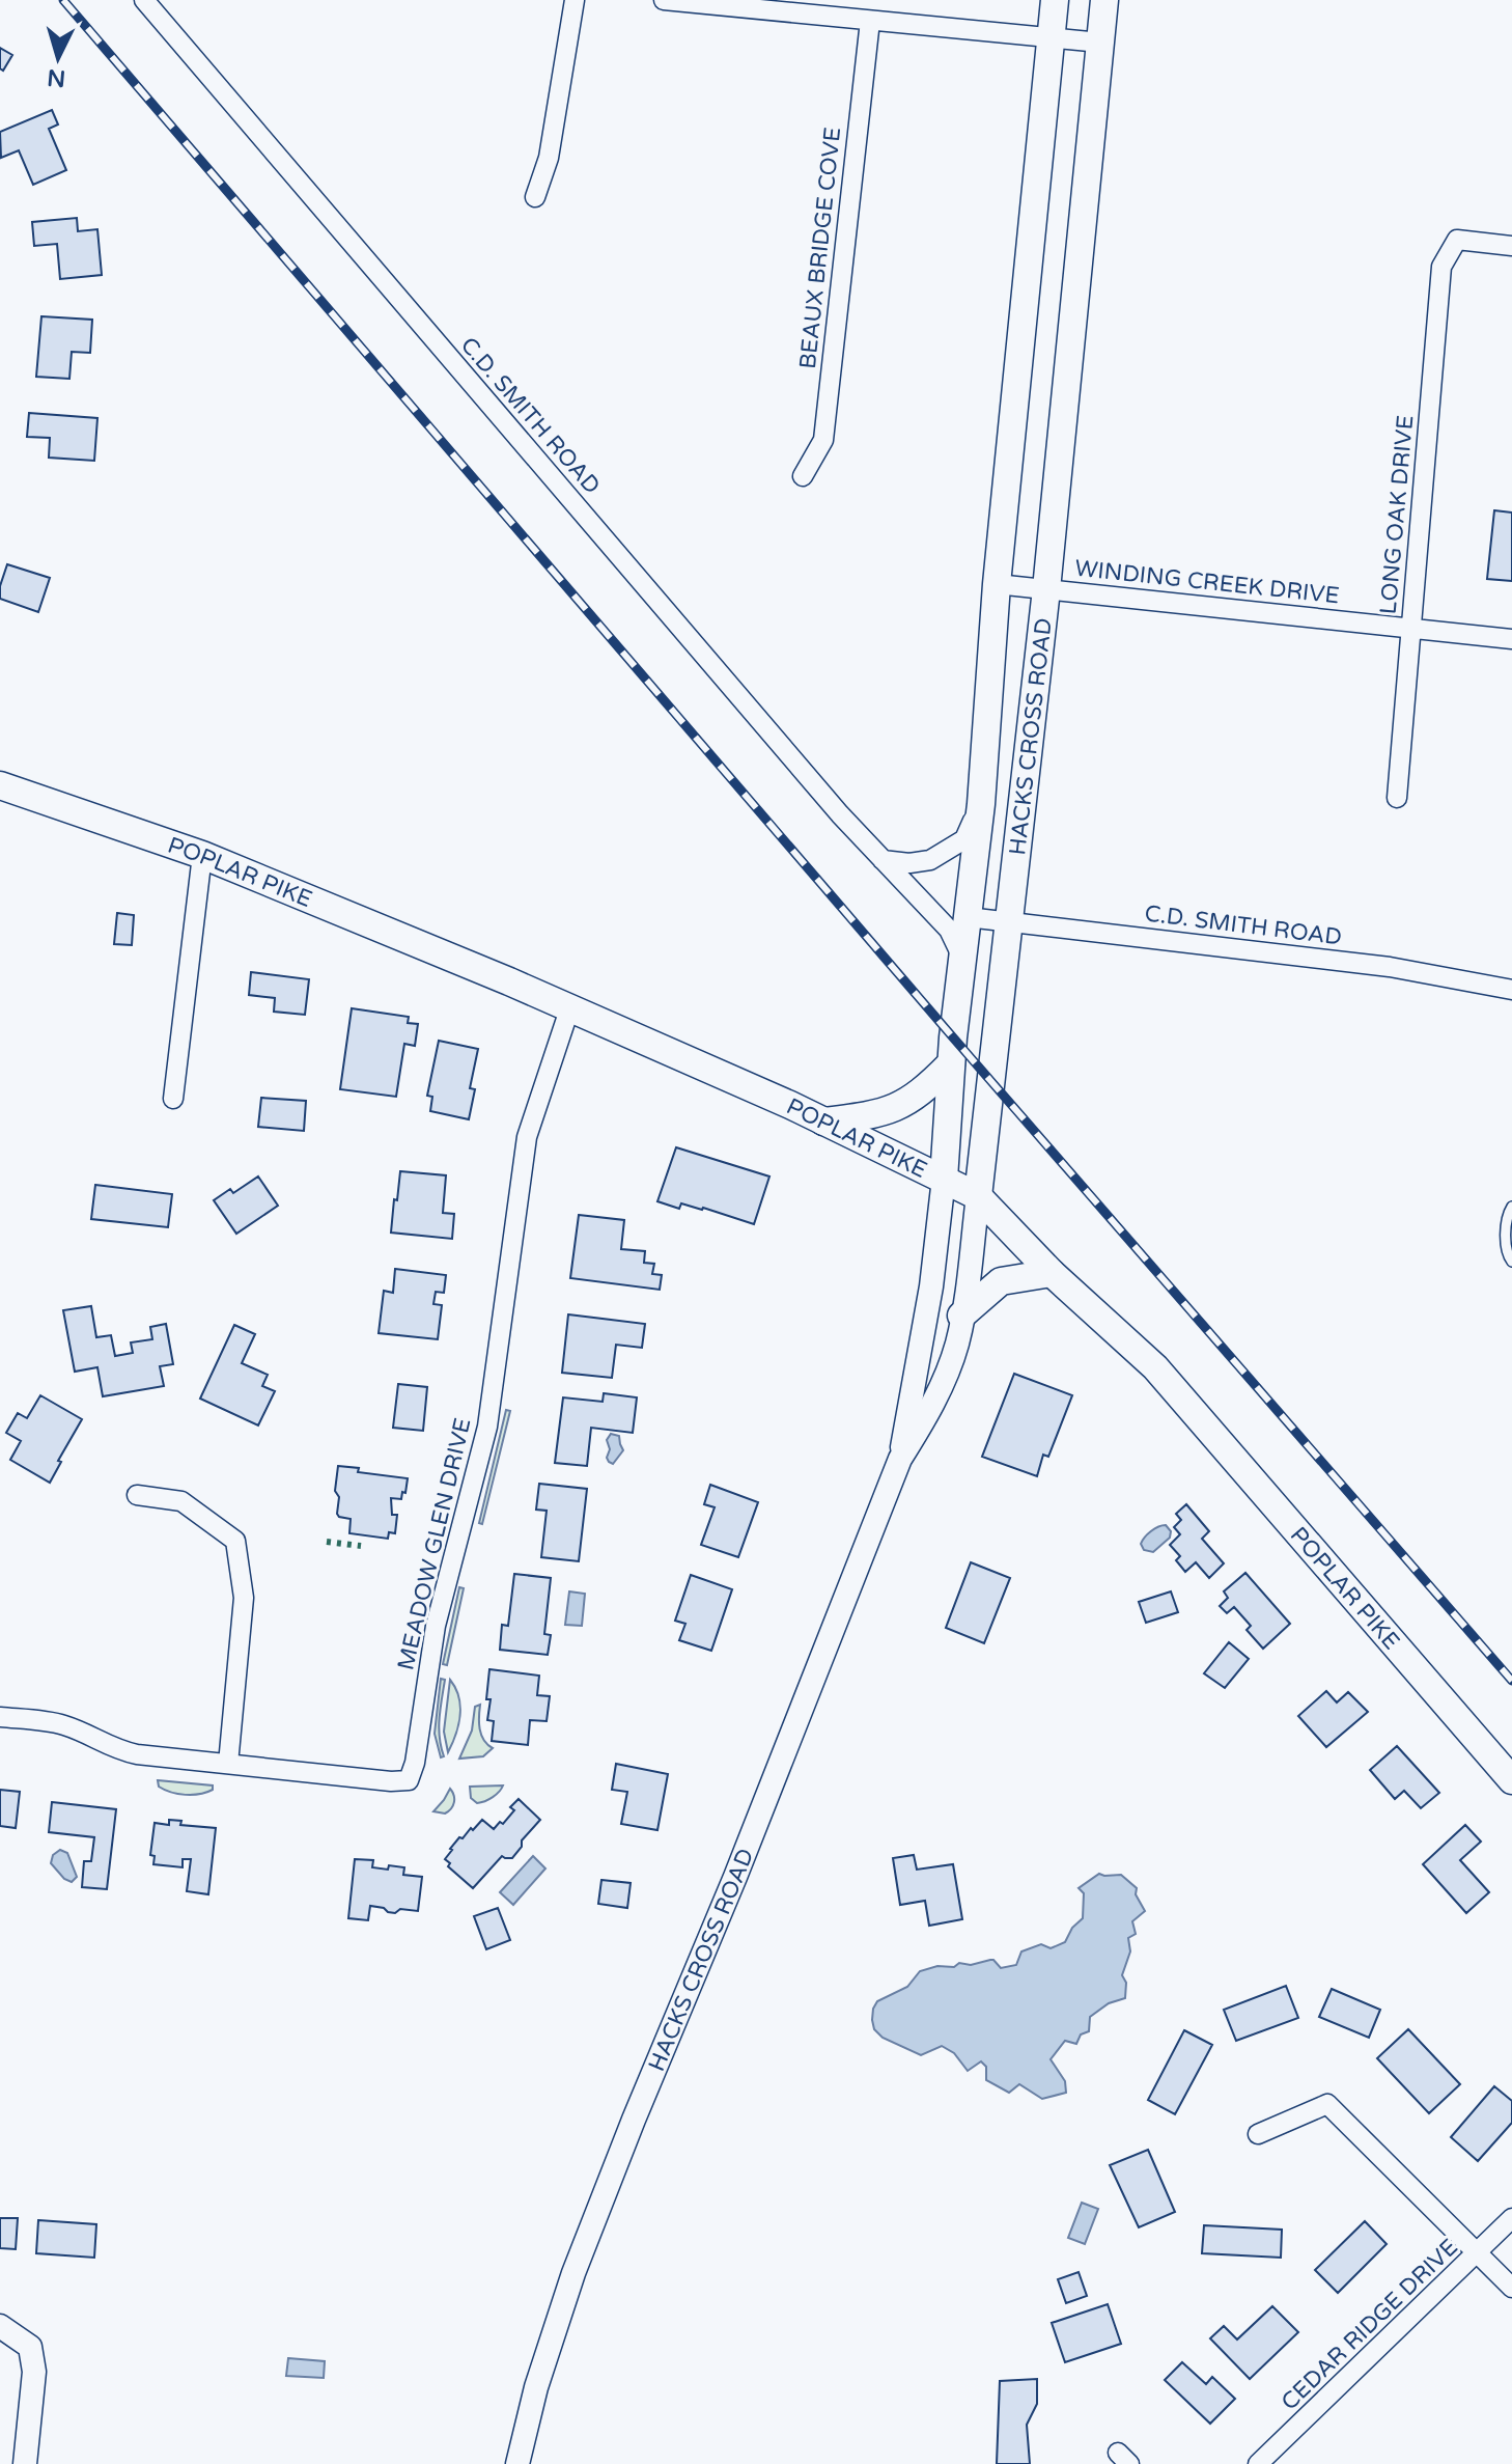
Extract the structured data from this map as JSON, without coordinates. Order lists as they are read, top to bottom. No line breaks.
{"streets":{"main road":["HACKS CROSS ROAD","POPLAR PIKE"],"street":["BEAUX BRIDGE COVE","C.D. SMITH ROAD","LONG OAK DRIVE","WINDING CREEK DRIVE","MEADOW GLEN DRIVE","CEDAR RIDGE DRIVE"]},"crossings":[["C.D. SMITH ROAD","HACKS CROSS ROAD"],["LONG OAK DRIVE","WINDING CREEK DRIVE"],["WINDING CREEK DRIVE","HACKS CROSS ROAD"],["HACKS CROSS ROAD","POPLAR PIKE"],["POPLAR PIKE","MEADOW GLEN DRIVE"]],"north":"bottom"}
